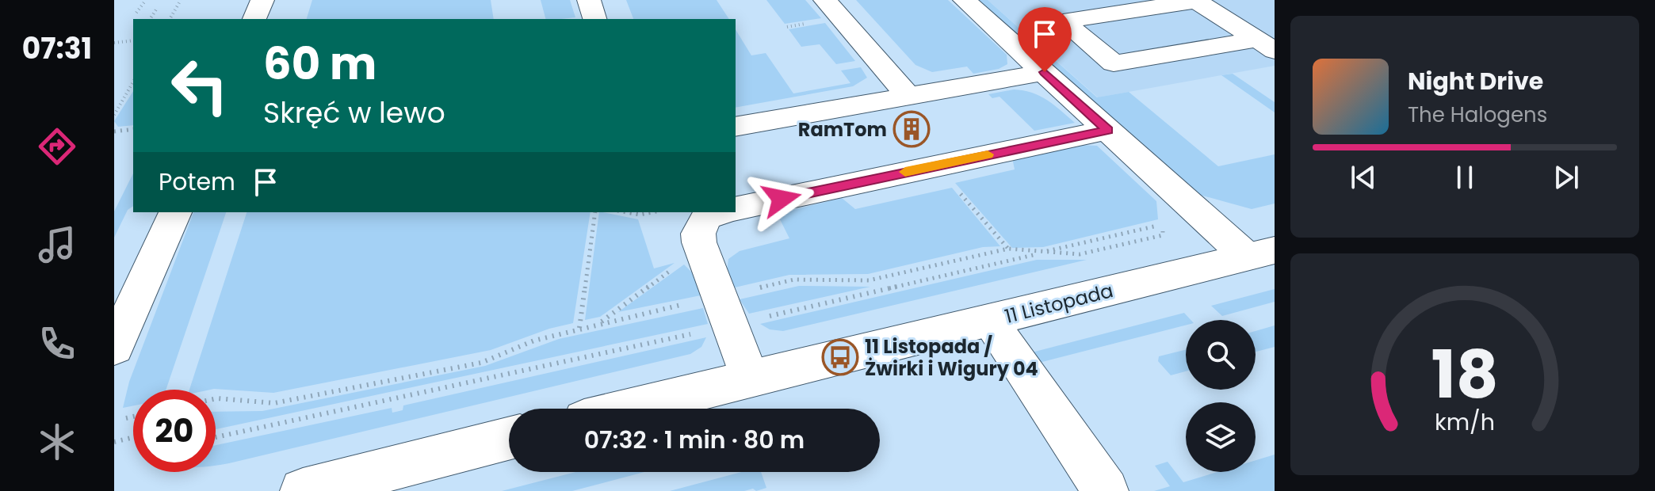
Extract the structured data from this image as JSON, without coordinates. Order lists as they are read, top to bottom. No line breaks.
{"streets":{"main road":["11 Listopada"]},"places":{"building":["RamTom"],"bus stop":["11 Listopada / Żwirki i Wigury 04"]},"page":{"tabs":"07:31","turn":["60 m","Skręć w lewo"],"song":["Night Drive","The Halogens"],"then":"Potem","limit":"20","trip":"07:32 · 1 min · 80 m","gauge":["18","km/h"]}}
